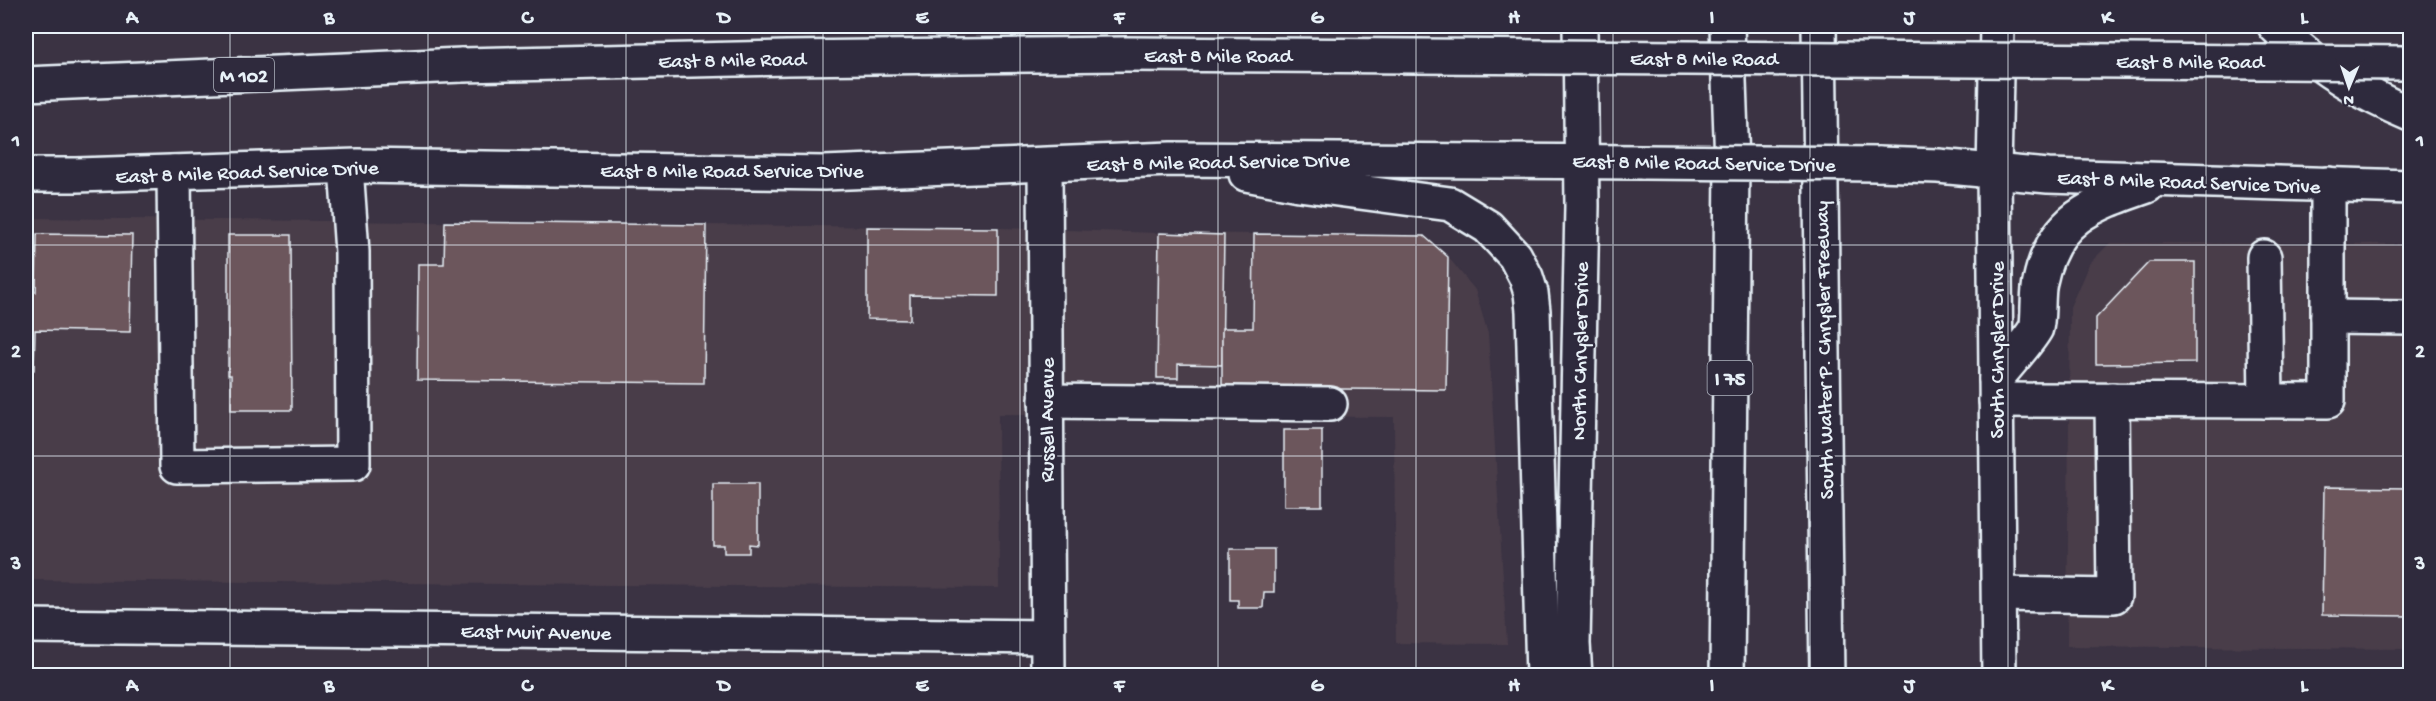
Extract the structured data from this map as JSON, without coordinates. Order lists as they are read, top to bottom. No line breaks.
{"streets":{"main road":["East 8 Mile Road","M 102","East 8 Mile Road Service Drive","South Walter P. Chrysler Freeway","South Chrysler Drive","North Chrysler Drive","I 75","Russell Avenue","East Muir Avenue"]},"crossings":[["East 8 Mile Road Service Drive","South Chrysler Drive"],["East 8 Mile Road Service Drive","North Chrysler Drive"],["East 8 Mile Road Service Drive","Russell Avenue"],["Russell Avenue","East Muir Avenue"]],"north":"bottom","grid":{"columns":["A","B","C","D","E","F","G","H","I","J","K","L"],"rows":["1","2","3"]}}
